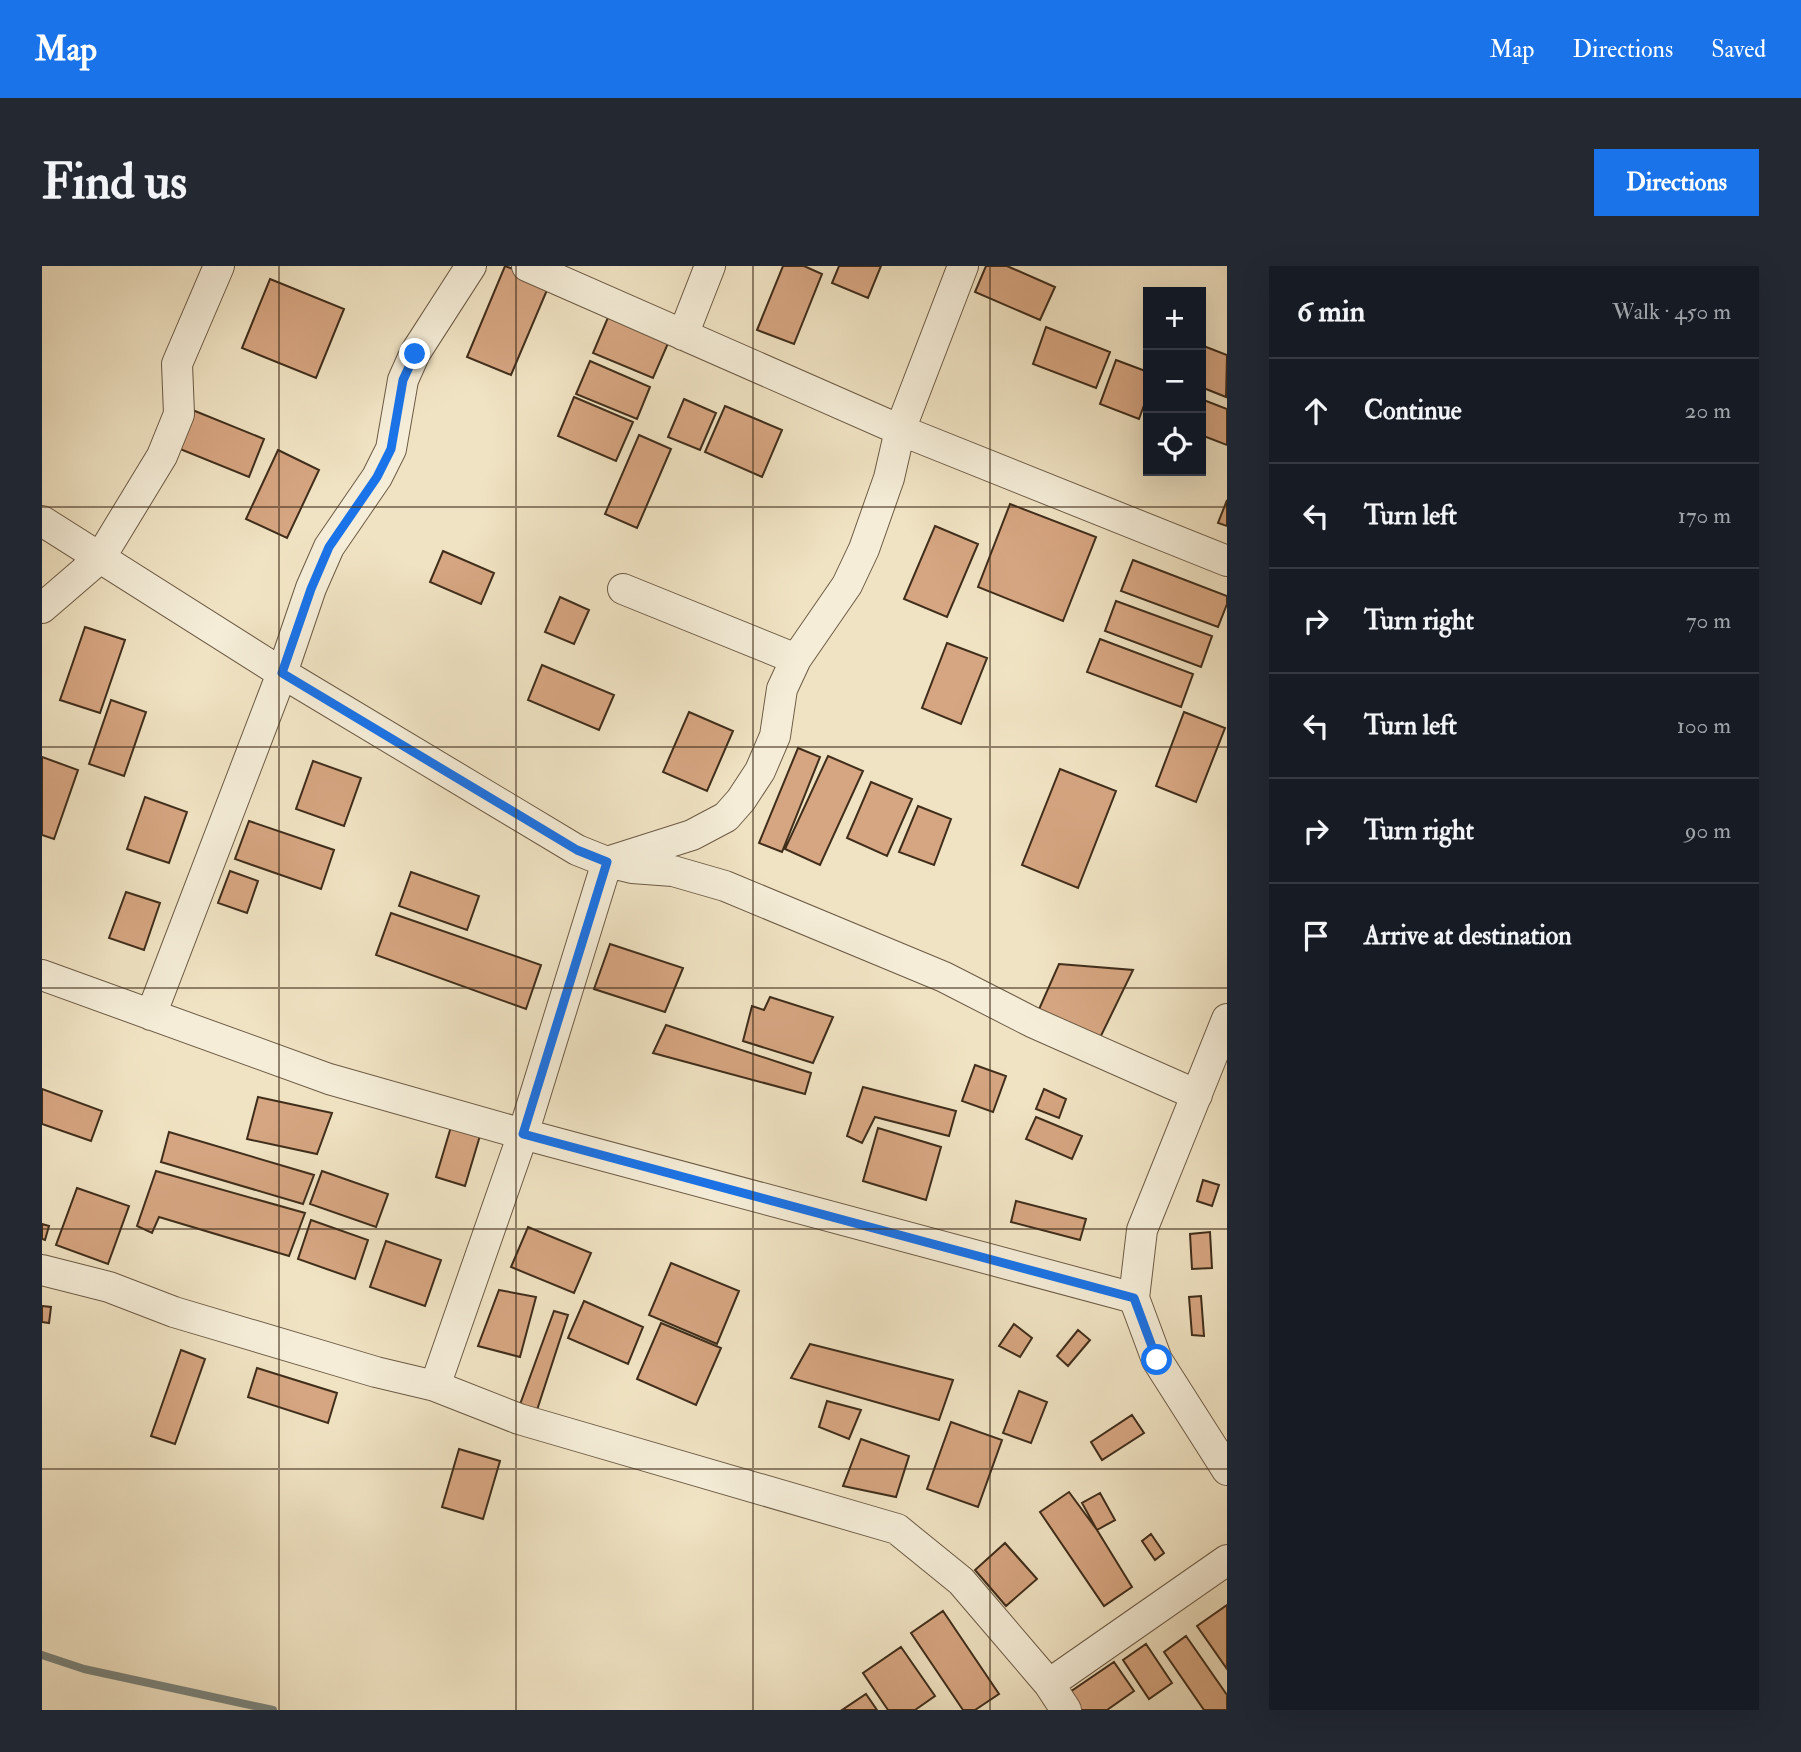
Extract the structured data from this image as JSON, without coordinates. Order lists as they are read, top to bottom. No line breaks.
{"page":{"header":"Map","nav":["Map","Directions","Saved"],"buttons":"Directions","title":"Find us","heading":["6 min","Walk · 450 m"],"map_buttons":["+","−"],"list":[["Continue","20 m"],["Turn left","170 m"],["Turn right","70 m"],["Turn left","100 m"],["Turn right","90 m"],"Arrive at destination"]}}
